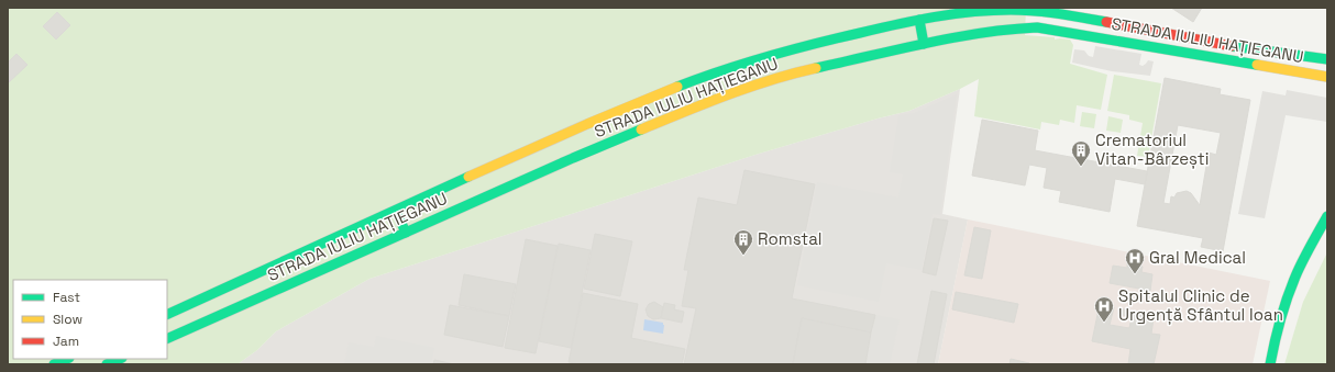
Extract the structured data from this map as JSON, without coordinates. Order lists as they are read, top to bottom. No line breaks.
{"streets":{"main road":["STRADA IULIU HAȚIEGANU"]},"places":{"building":["Crematoriul Vitan-Bârzești","Romstal"],"hospital":["Gral Medical","Spitalul Clinic de Urgență Sfântul Ioan"]},"legend":["Fast","Slow","Jam"]}
